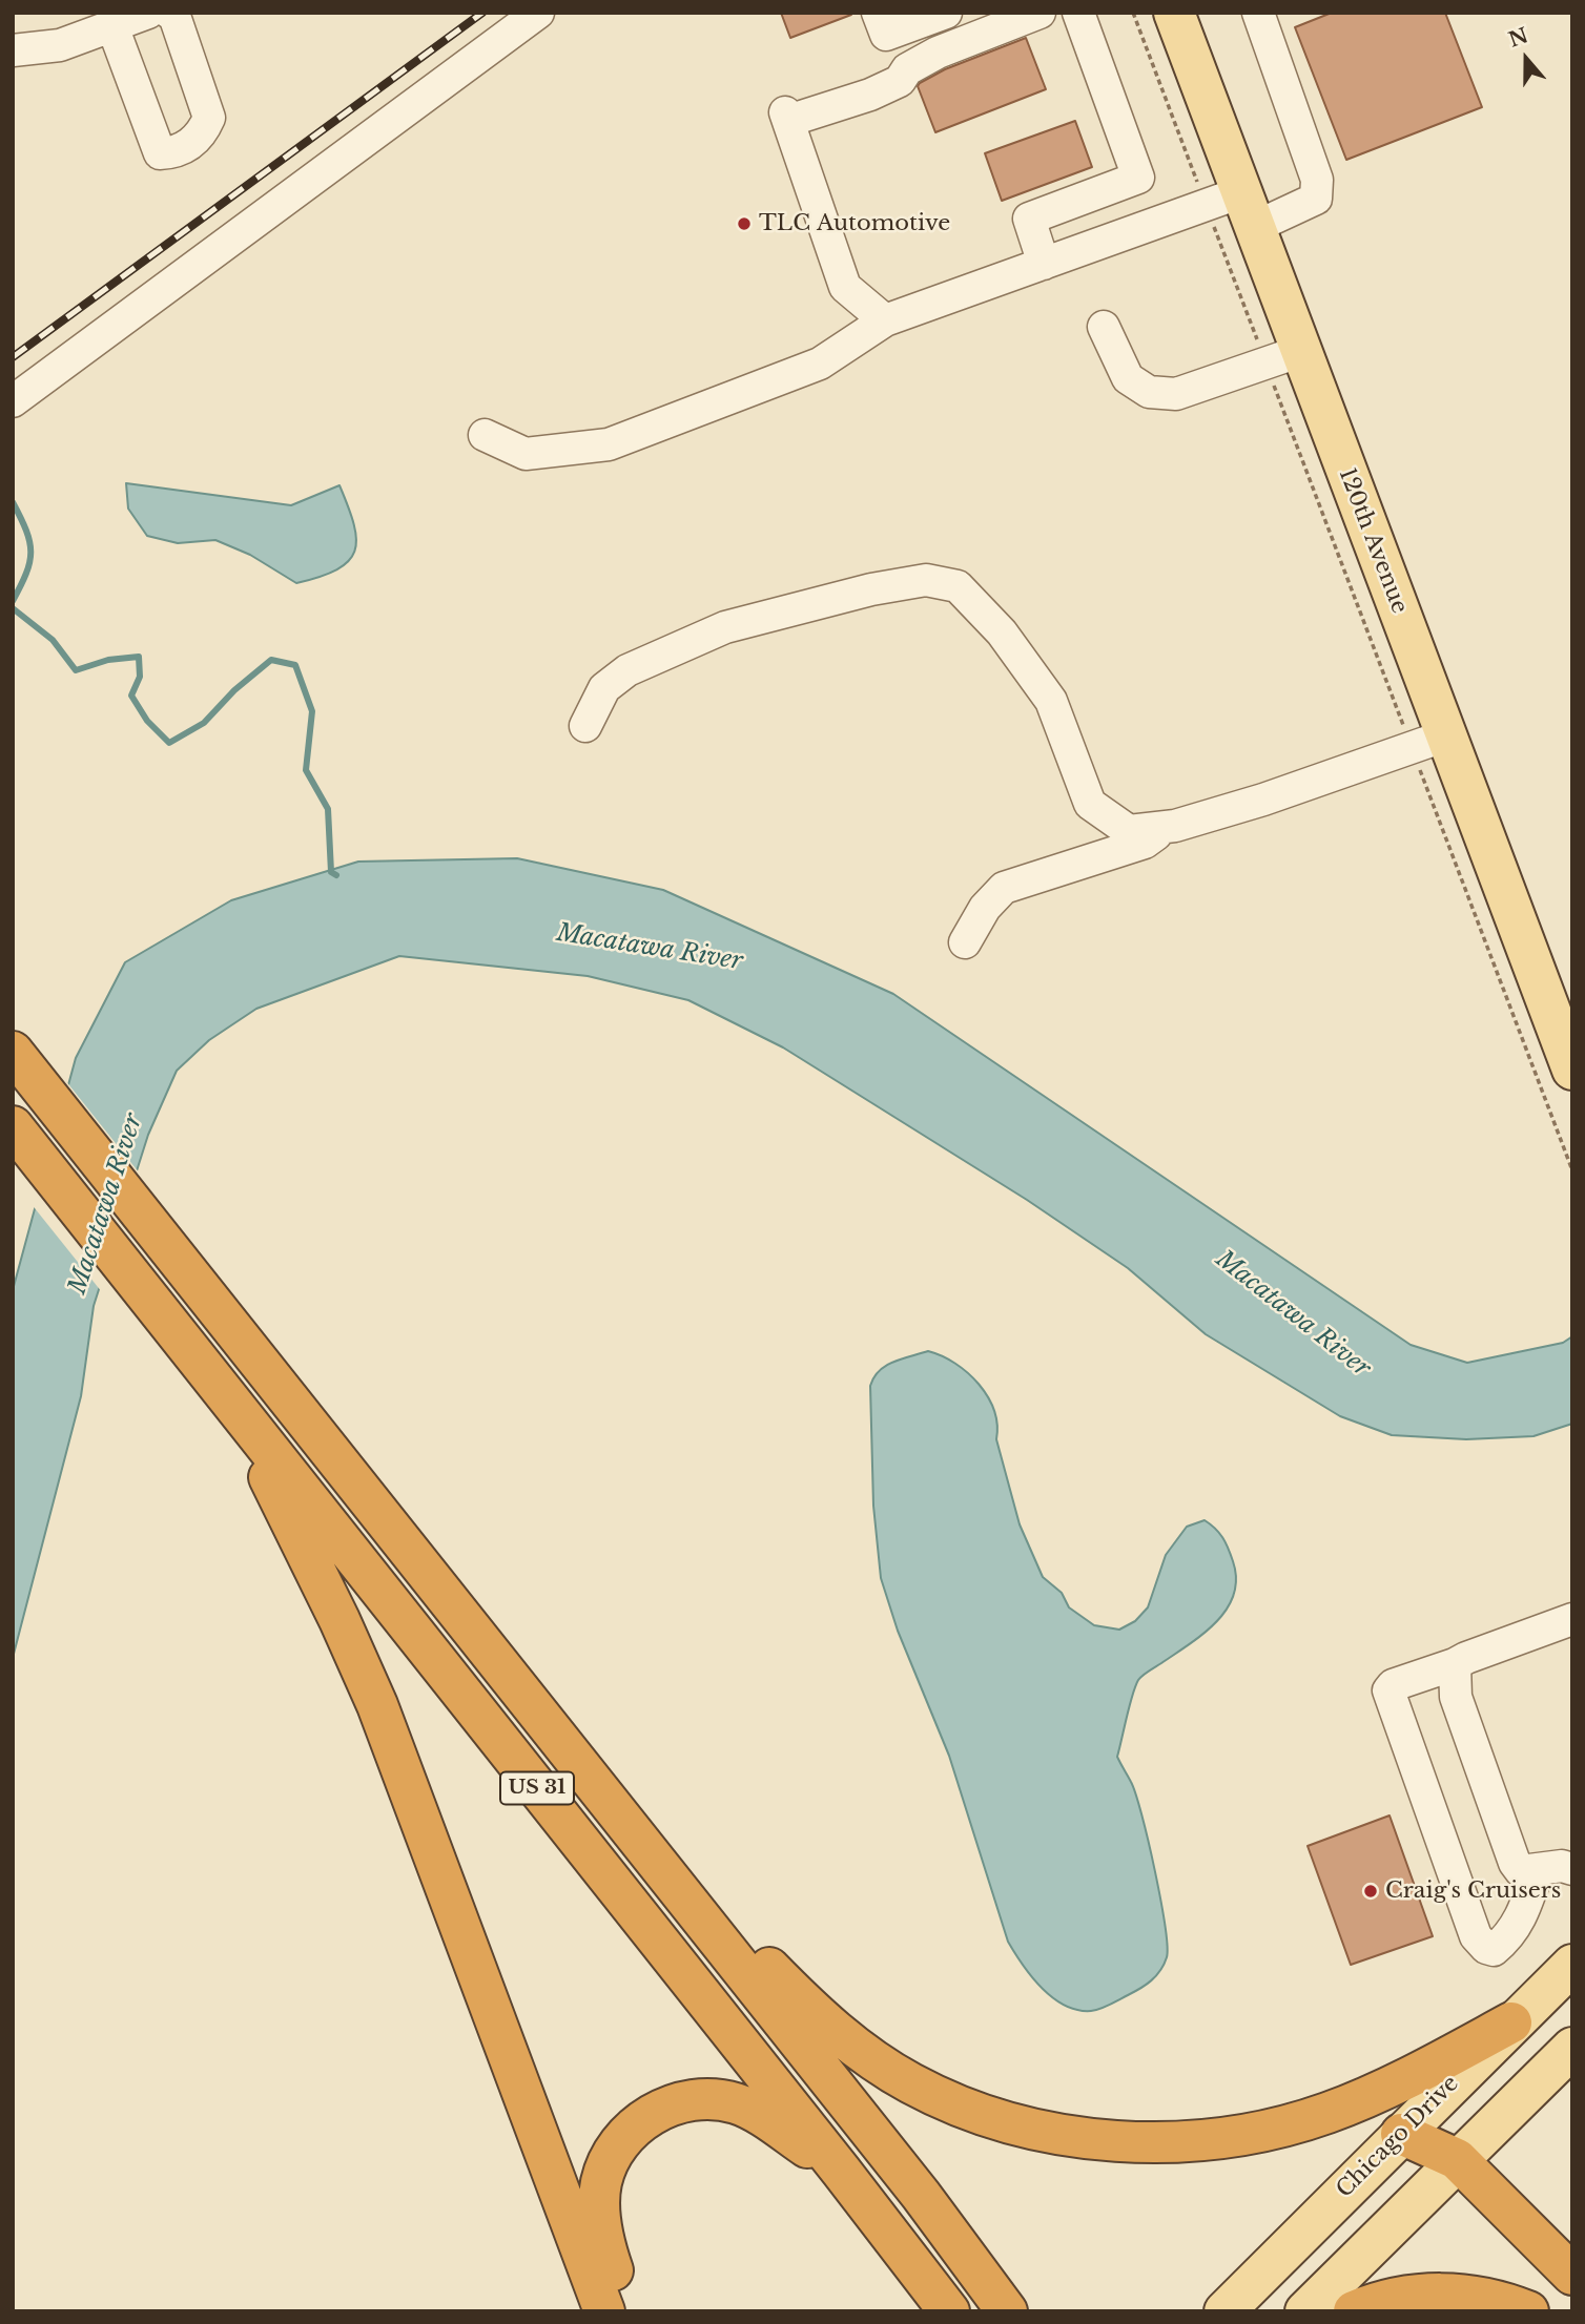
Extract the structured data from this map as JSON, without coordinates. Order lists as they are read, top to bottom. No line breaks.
{"streets":{"highway":["US 31"],"main road":["120th Avenue","Chicago Drive"]},"water":["Macatawa River"],"places":["TLC Automotive","Craig's Cruisers"],"north":"top"}
